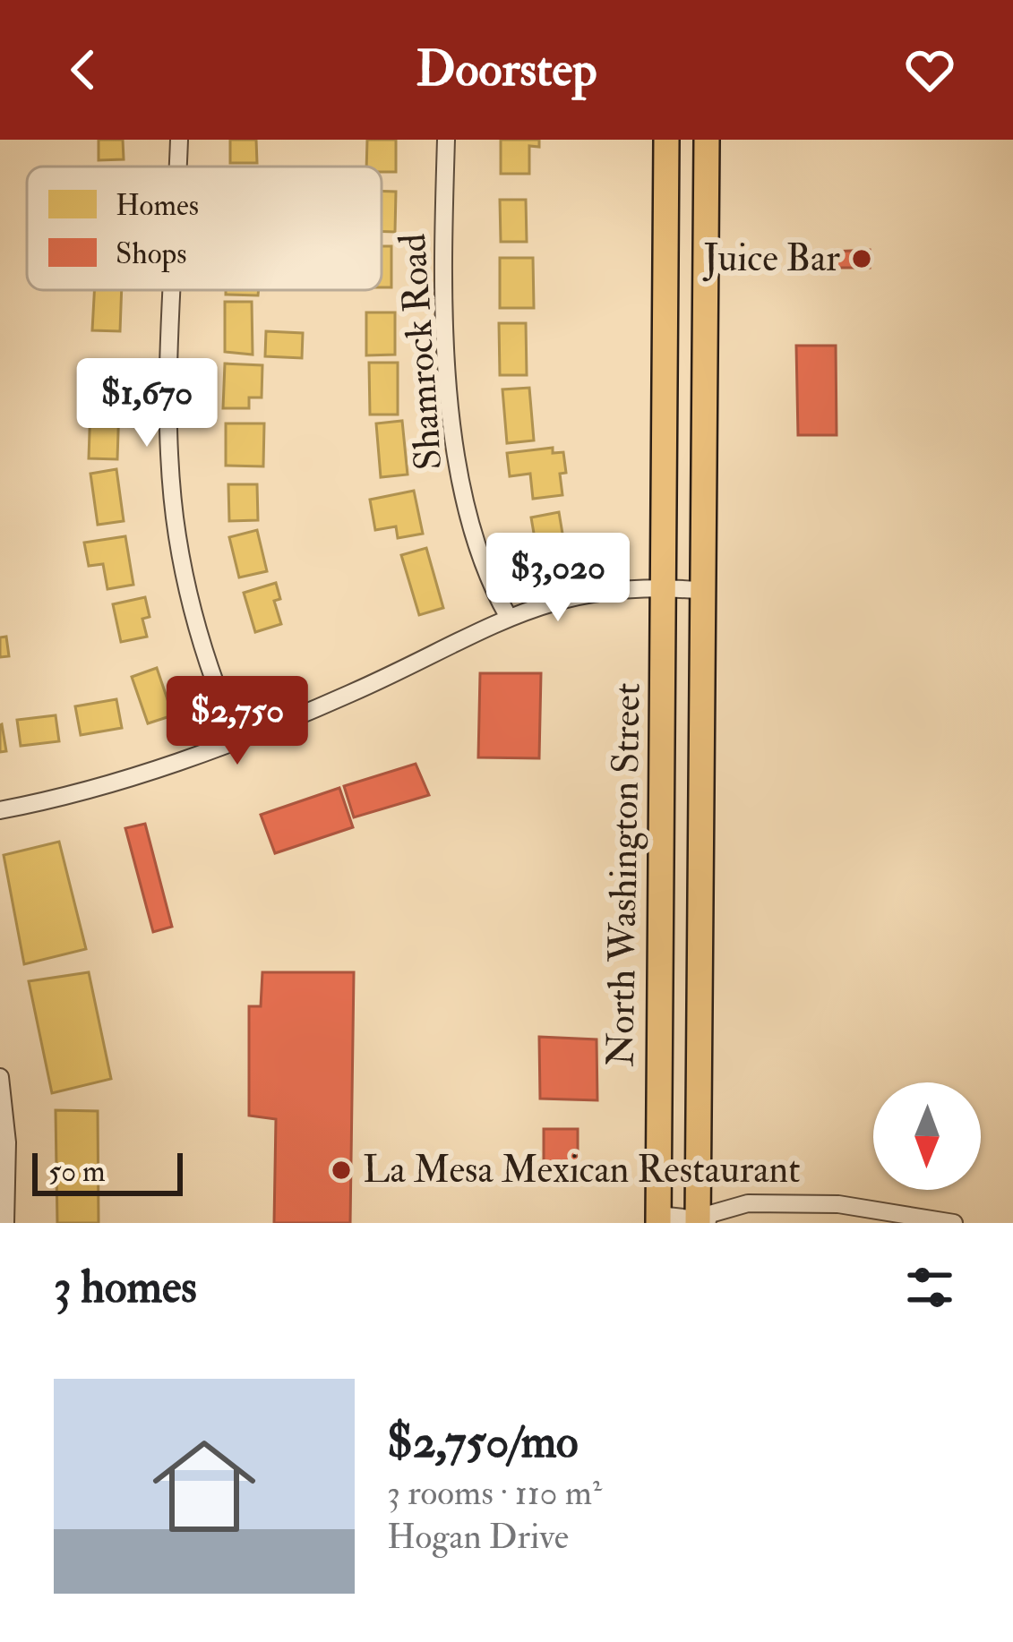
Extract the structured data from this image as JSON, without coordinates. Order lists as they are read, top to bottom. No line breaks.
{"streets":{"main road":["North Washington Street"],"street":["Shamrock Road"]},"places":["Juice Bar","La Mesa Mexican Restaurant"],"legend":["Homes","Shops"],"scale_bar":"50 m","north":"bottom","page":{"header":"Doorstep","price":["$1,670","$3,020","$2,750"],"scale":"50 m","heading":"3 homes","list":[{"name":"$2,750/mo","note":"3 rooms · 110 m² · Hogan Drive"}]}}
